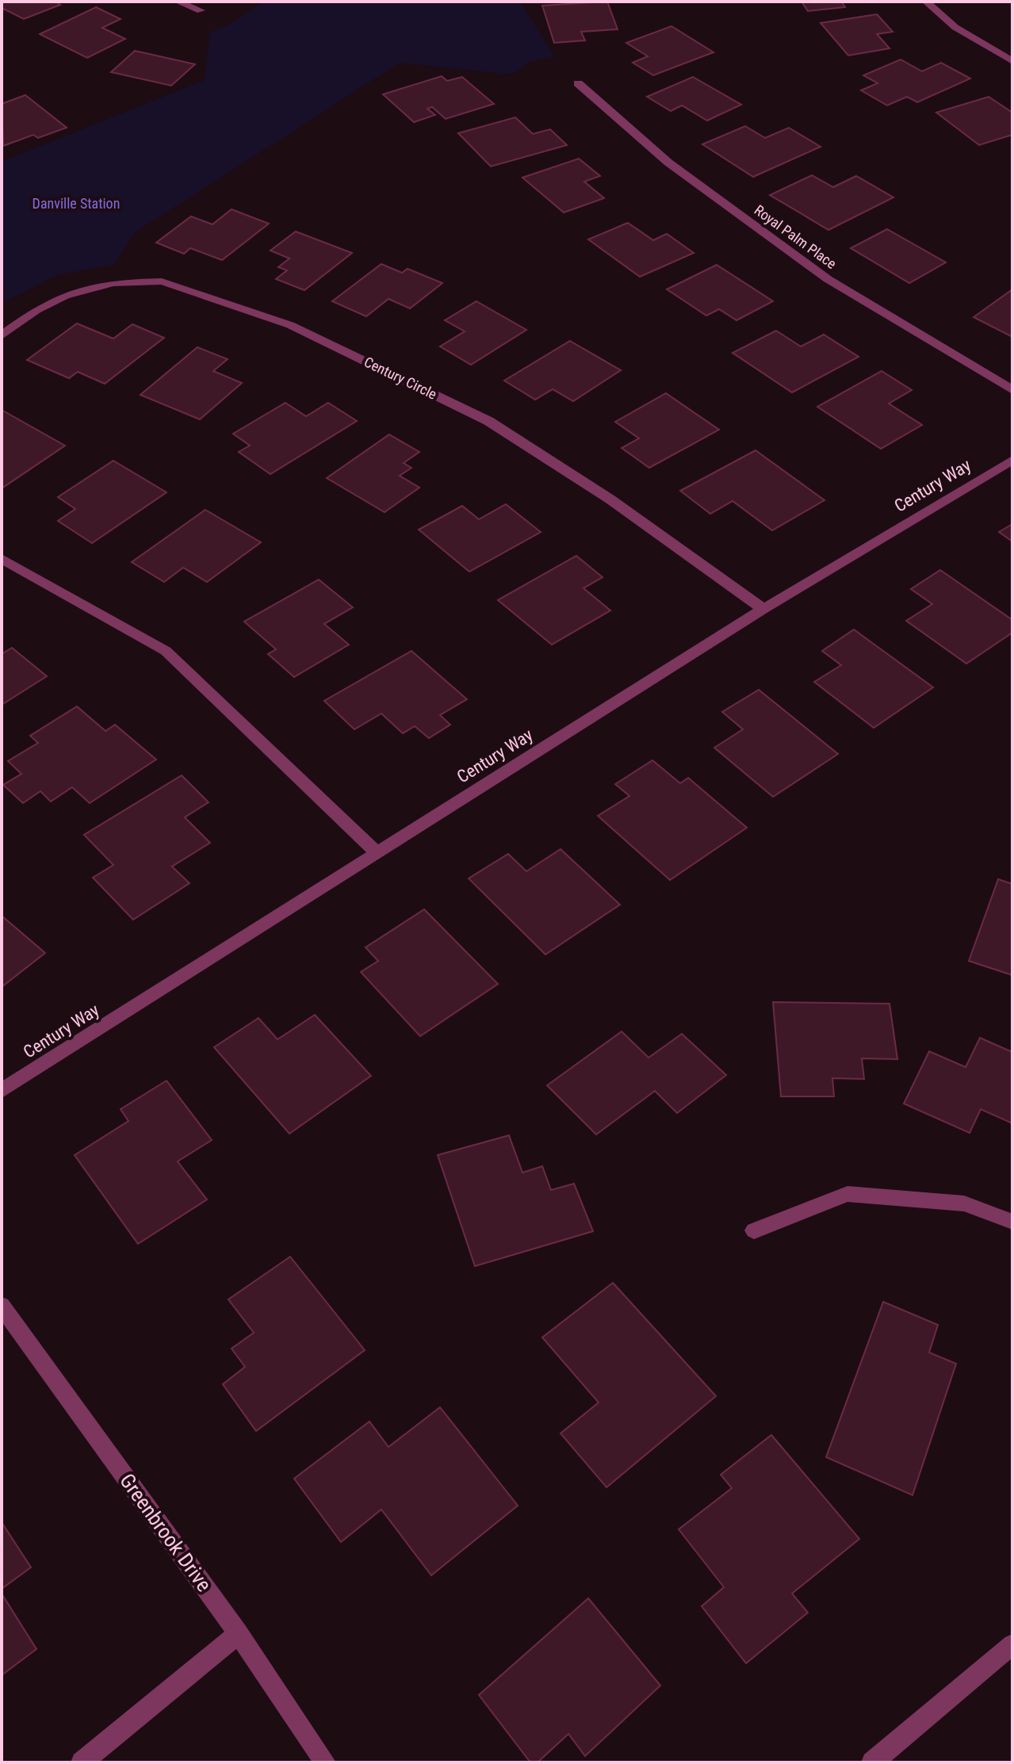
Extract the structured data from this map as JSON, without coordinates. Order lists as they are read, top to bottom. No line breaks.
{"streets":{"street":["Royal Palm Place","Century Circle","Century Way","Greenbrook Drive"]},"crossings":[["Century Circle","Century Way"]],"parks":["Danville Station"]}
